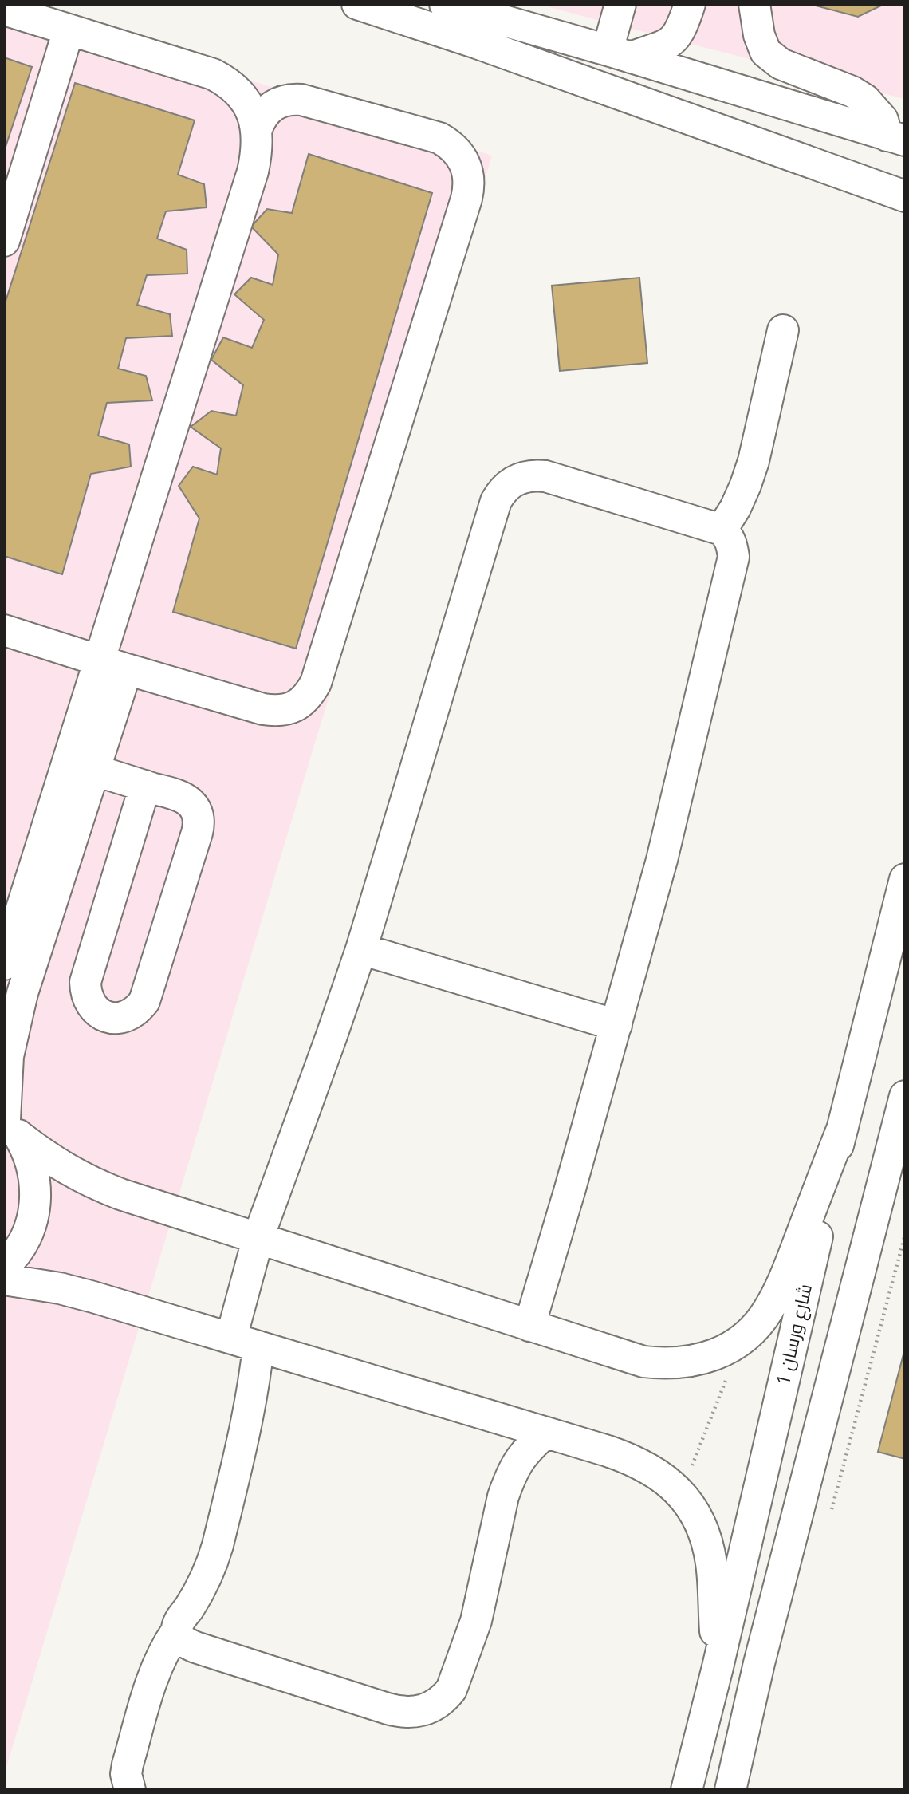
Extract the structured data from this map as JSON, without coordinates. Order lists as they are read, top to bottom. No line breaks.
{"streets":{"street":["شارع ورسان 1"]}}
